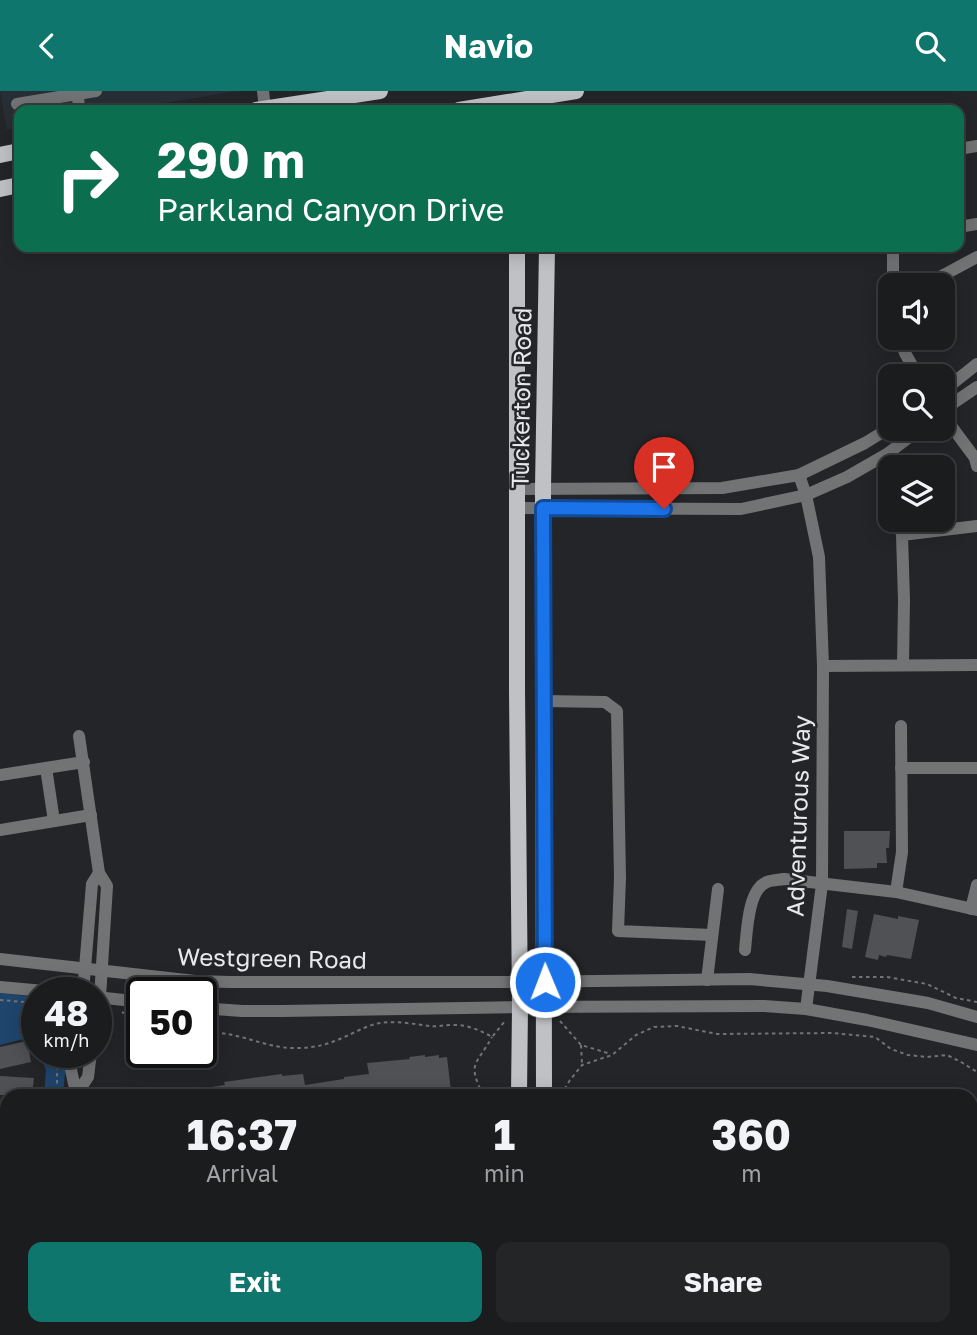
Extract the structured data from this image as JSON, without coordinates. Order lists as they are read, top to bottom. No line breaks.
{"streets":{"main road":["Tuckerton Road"],"street":["Adventurous Way","Westgreen Road"]},"crossings":[["Tuckerton Road","Westgreen Road"],["Adventurous Way","Westgreen Road"]],"page":{"header":"Navio","turn":["290 m","Parkland Canyon Drive"],"speed":"48 km/h","limit":"50","eta":["16:37","Arrival","1","min","360","m"],"buttons":["Exit","Share"]}}
